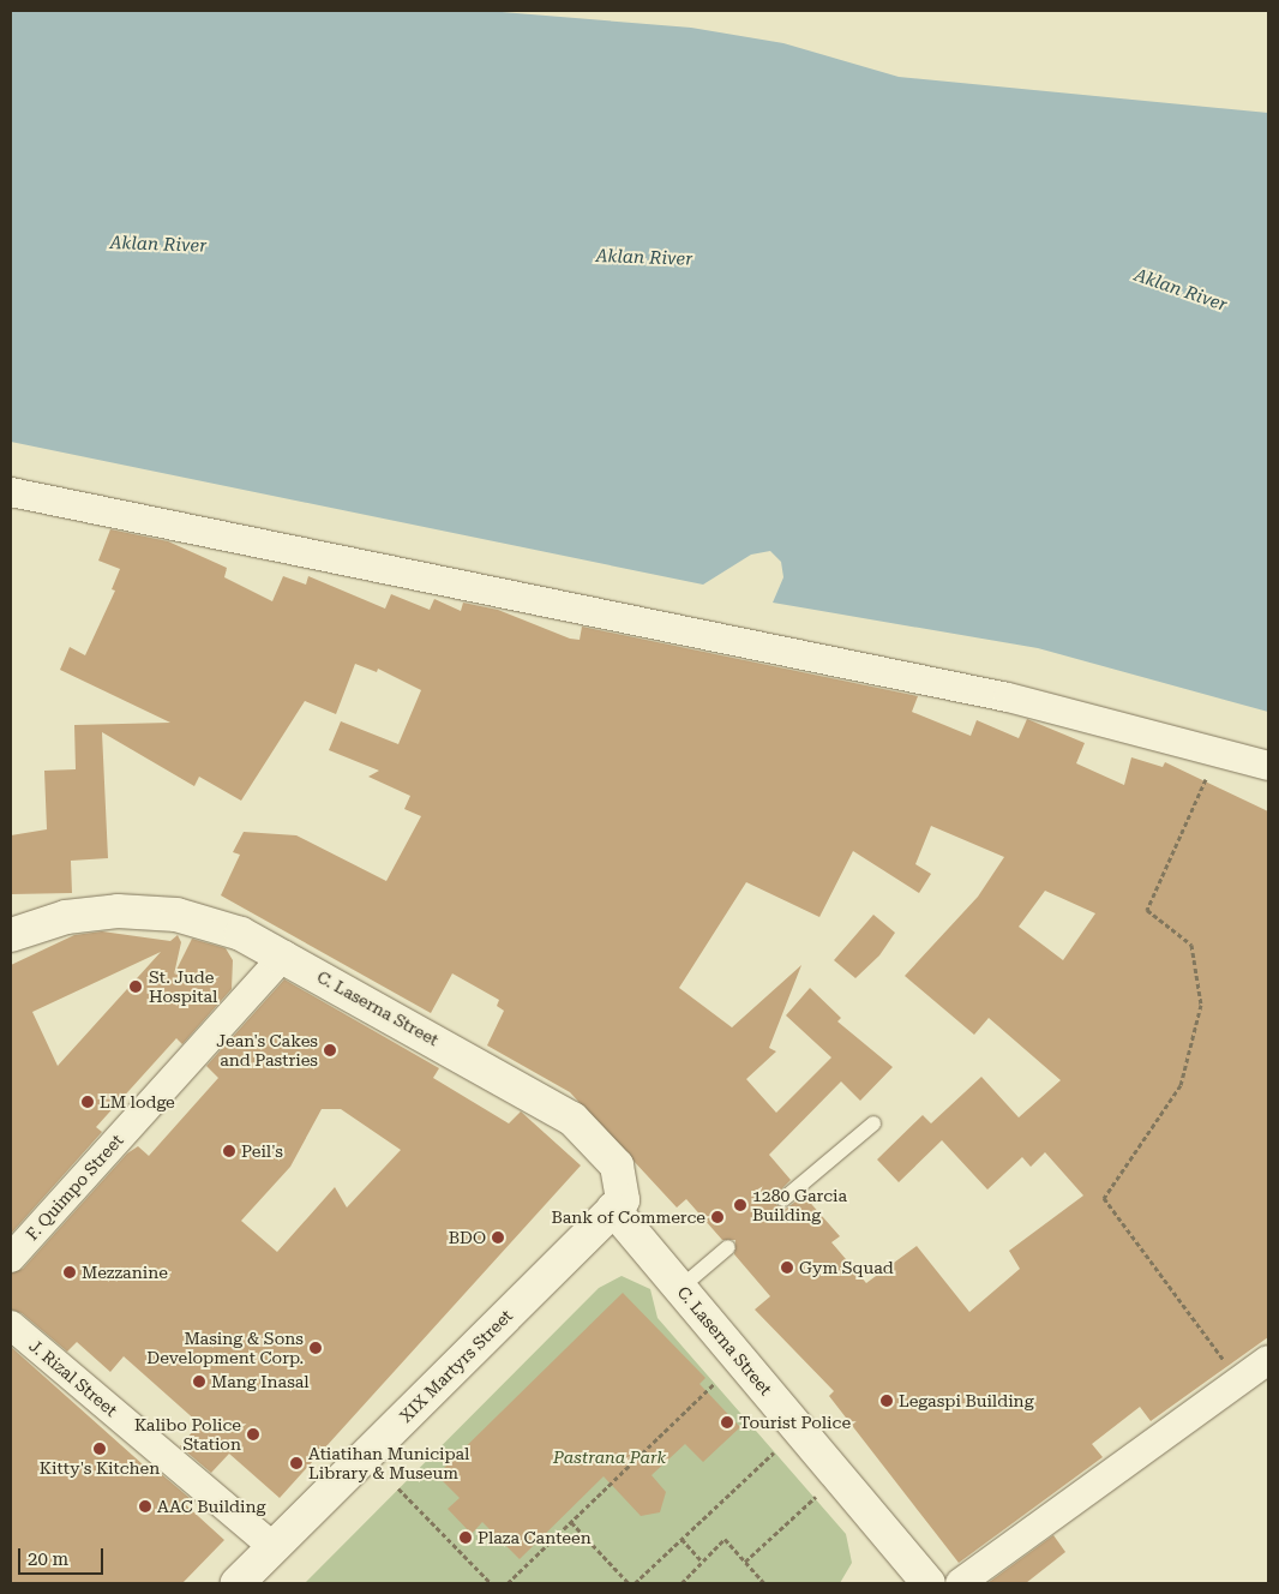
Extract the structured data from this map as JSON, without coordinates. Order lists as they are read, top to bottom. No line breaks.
{"streets":{"street":["C. Laserna Street","F. Quimpo Street","XIX Martyrs Street","J. Rizal Street"]},"crossings":[["C. Laserna Street","F. Quimpo Street"],["C. Laserna Street","XIX Martyrs Street"],["XIX Martyrs Street","J. Rizal Street"]],"water":["Aklan River"],"parks":["Pastrana Park"],"places":["St. Jude Hospital","Jean's Cakes and Pastries","LM lodge","Peil's","1280 Garcia Building","Bank of Commerce","BDO","Gym Squad","Mezzanine","Masing & Sons Development Corp.","Mang Inasal","Legaspi Building","Tourist Police","Kalibo Police Station","Kitty's Kitchen","Atiatihan Municipal Library & Museum","AAC Building","Plaza Canteen"],"scale_bar":"20 m"}
